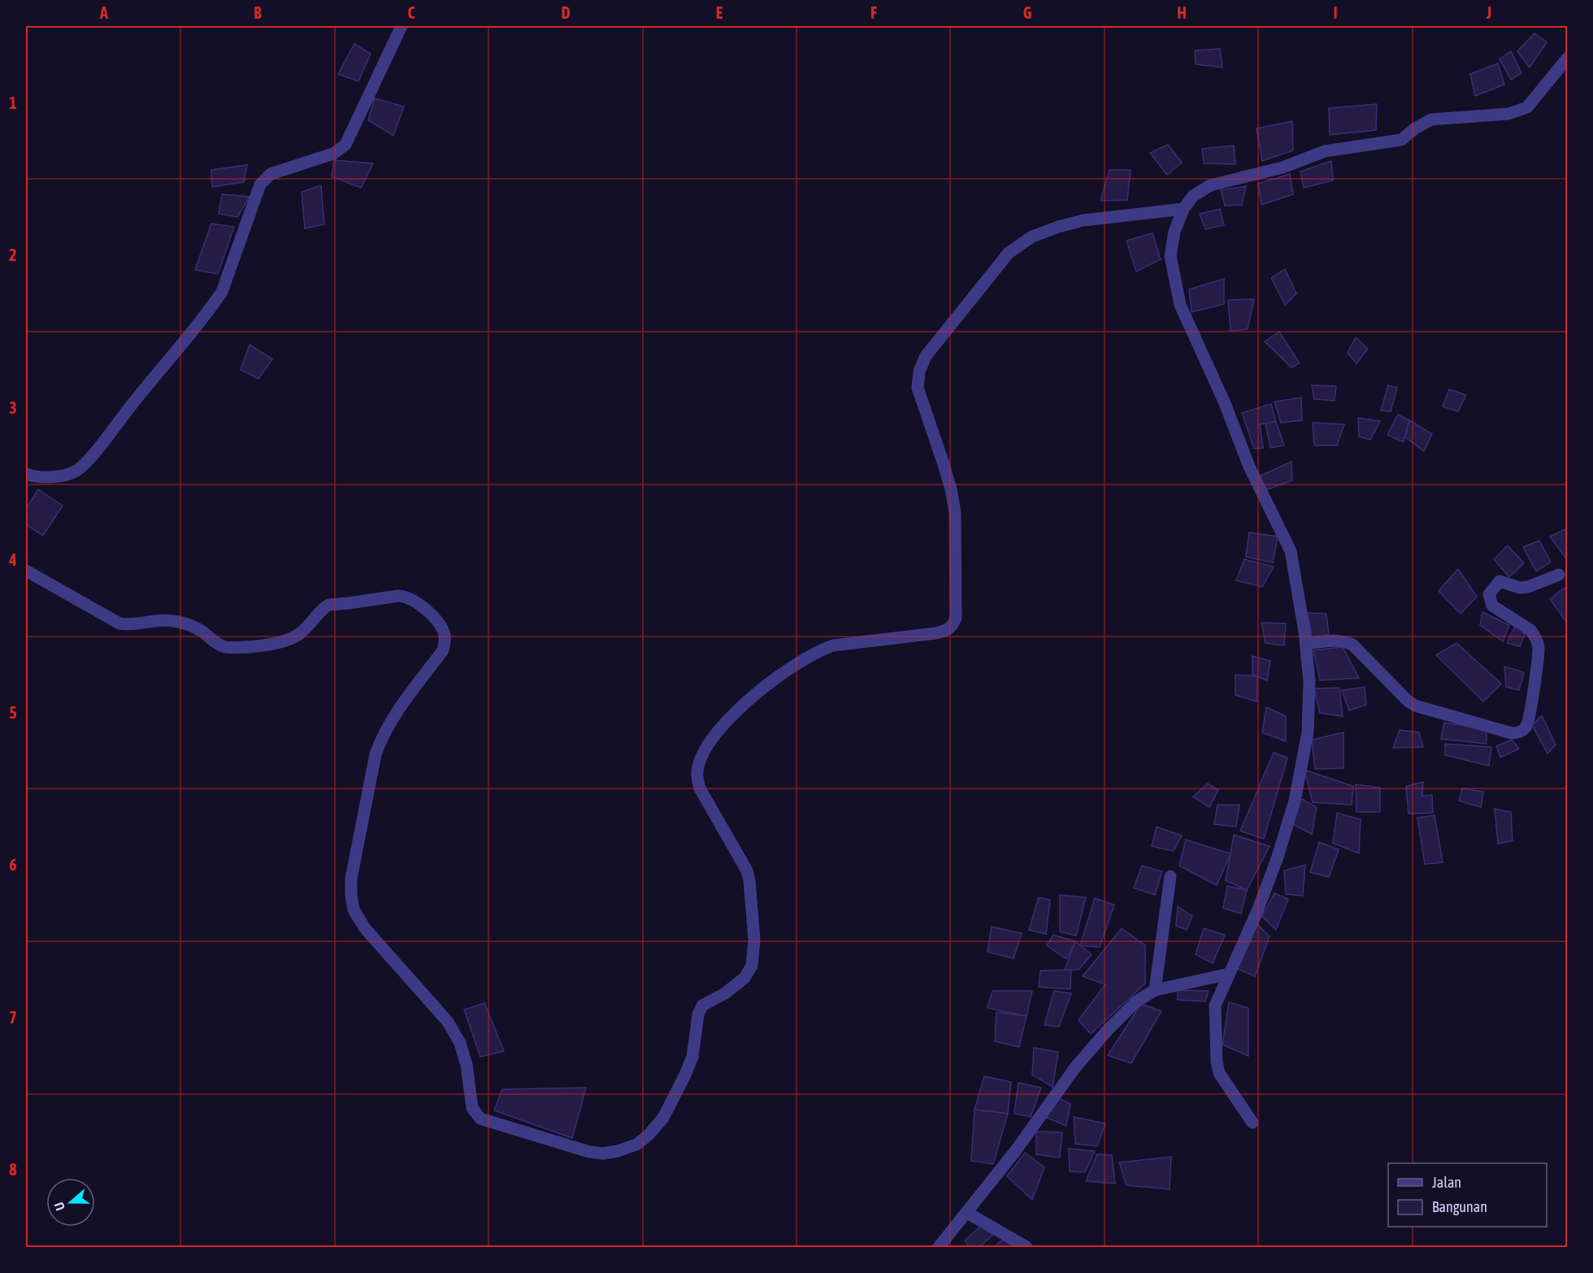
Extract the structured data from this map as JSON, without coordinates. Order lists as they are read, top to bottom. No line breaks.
{"legend":["Jalan","Bangunan"],"north":"left","grid":{"columns":["A","B","C","D","E","F","G","H","I","J"],"rows":["1","2","3","4","5","6","7","8"]}}
